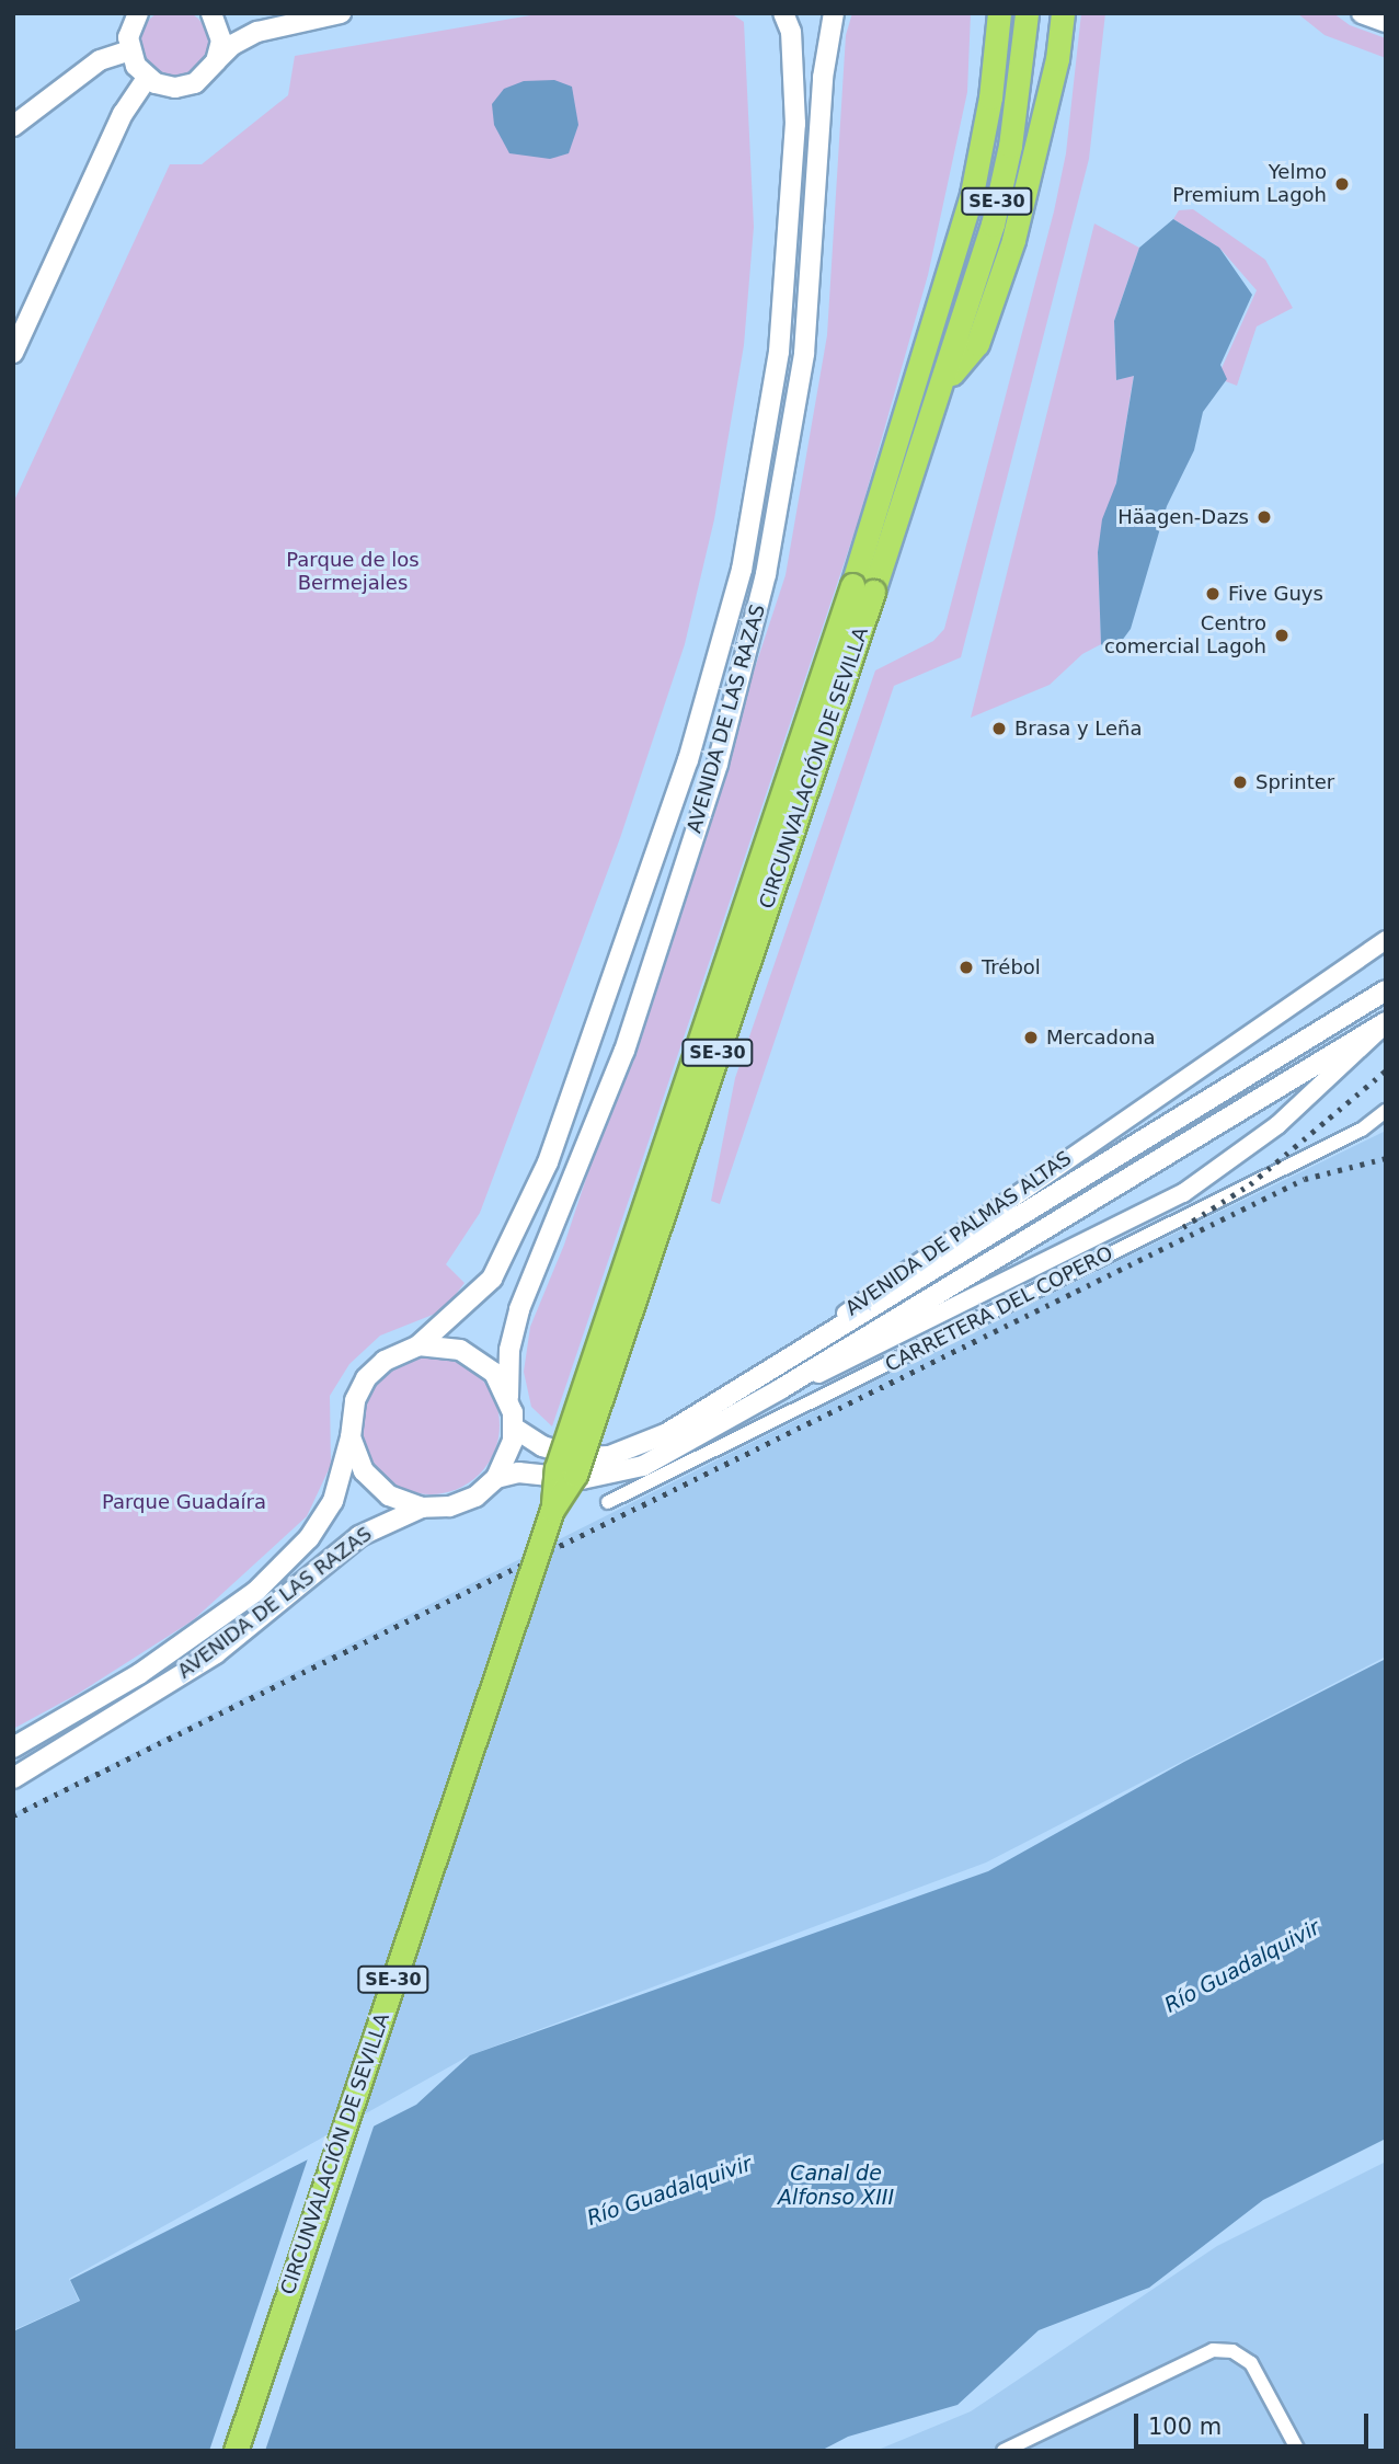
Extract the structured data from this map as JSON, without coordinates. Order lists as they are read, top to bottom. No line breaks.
{"streets":{"highway":["SE-30","CIRCUNVALACIÓN DE SEVILLA"],"main road":["AVENIDA DE LAS RAZAS","AVENIDA DE PALMAS ALTAS"],"street":["CARRETERA DEL COPERO"]},"crossings":[["AVENIDA DE LAS RAZAS","AVENIDA DE PALMAS ALTAS"]],"water":["Río Guadalquivir","Canal de Alfonso XIII"],"parks":["Parque de los Bermejales","Parque Guadaíra"],"places":["Yelmo Premium Lagoh","Häagen-Dazs","Five Guys","Centro comercial Lagoh","Brasa y Leña","Sprinter","Trébol","Mercadona"],"scale_bar":"100 m"}
